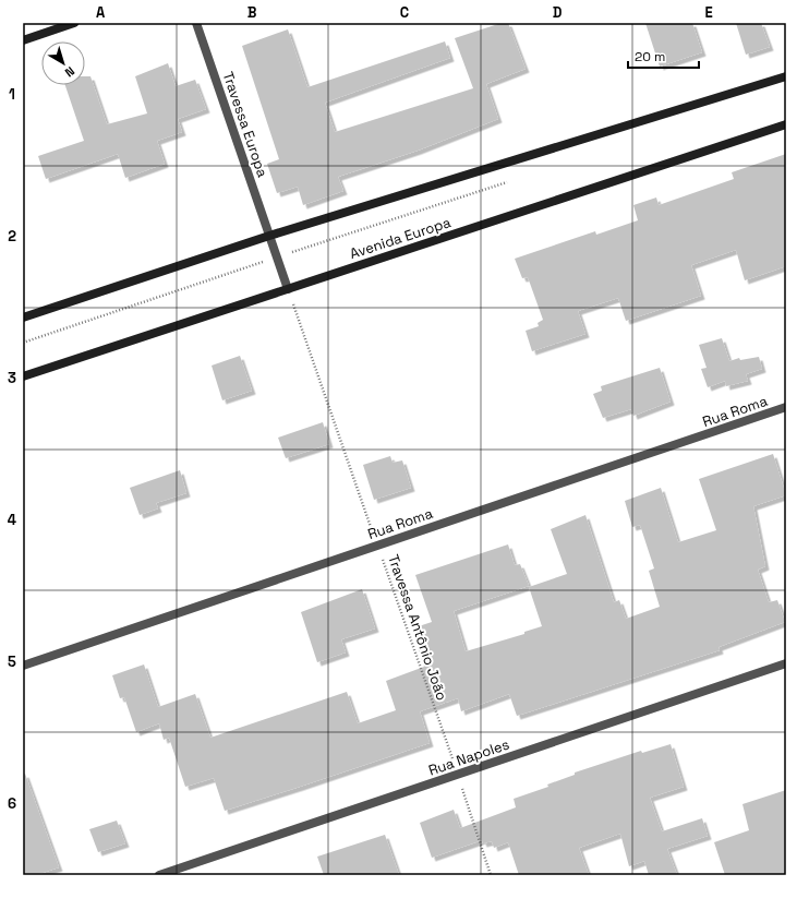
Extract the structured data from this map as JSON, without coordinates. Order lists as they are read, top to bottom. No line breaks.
{"streets":{"main road":["Avenida Europa"],"street":["Travessa Europa","Rua Roma","Rua Napoles"],"path":["Travessa Antônio João"]},"crossings":[["Travessa Europa","Avenida Europa"],["Travessa Europa","Travessa Antônio João"],["Avenida Europa","Travessa Antônio João"],["Rua Roma","Travessa Antônio João"],["Travessa Antônio João","Rua Napoles"]],"scale_bar":"20 m","north":"bottom right","grid":{"columns":["A","B","C","D","E"],"rows":["1","2","3","4","5","6"]}}
